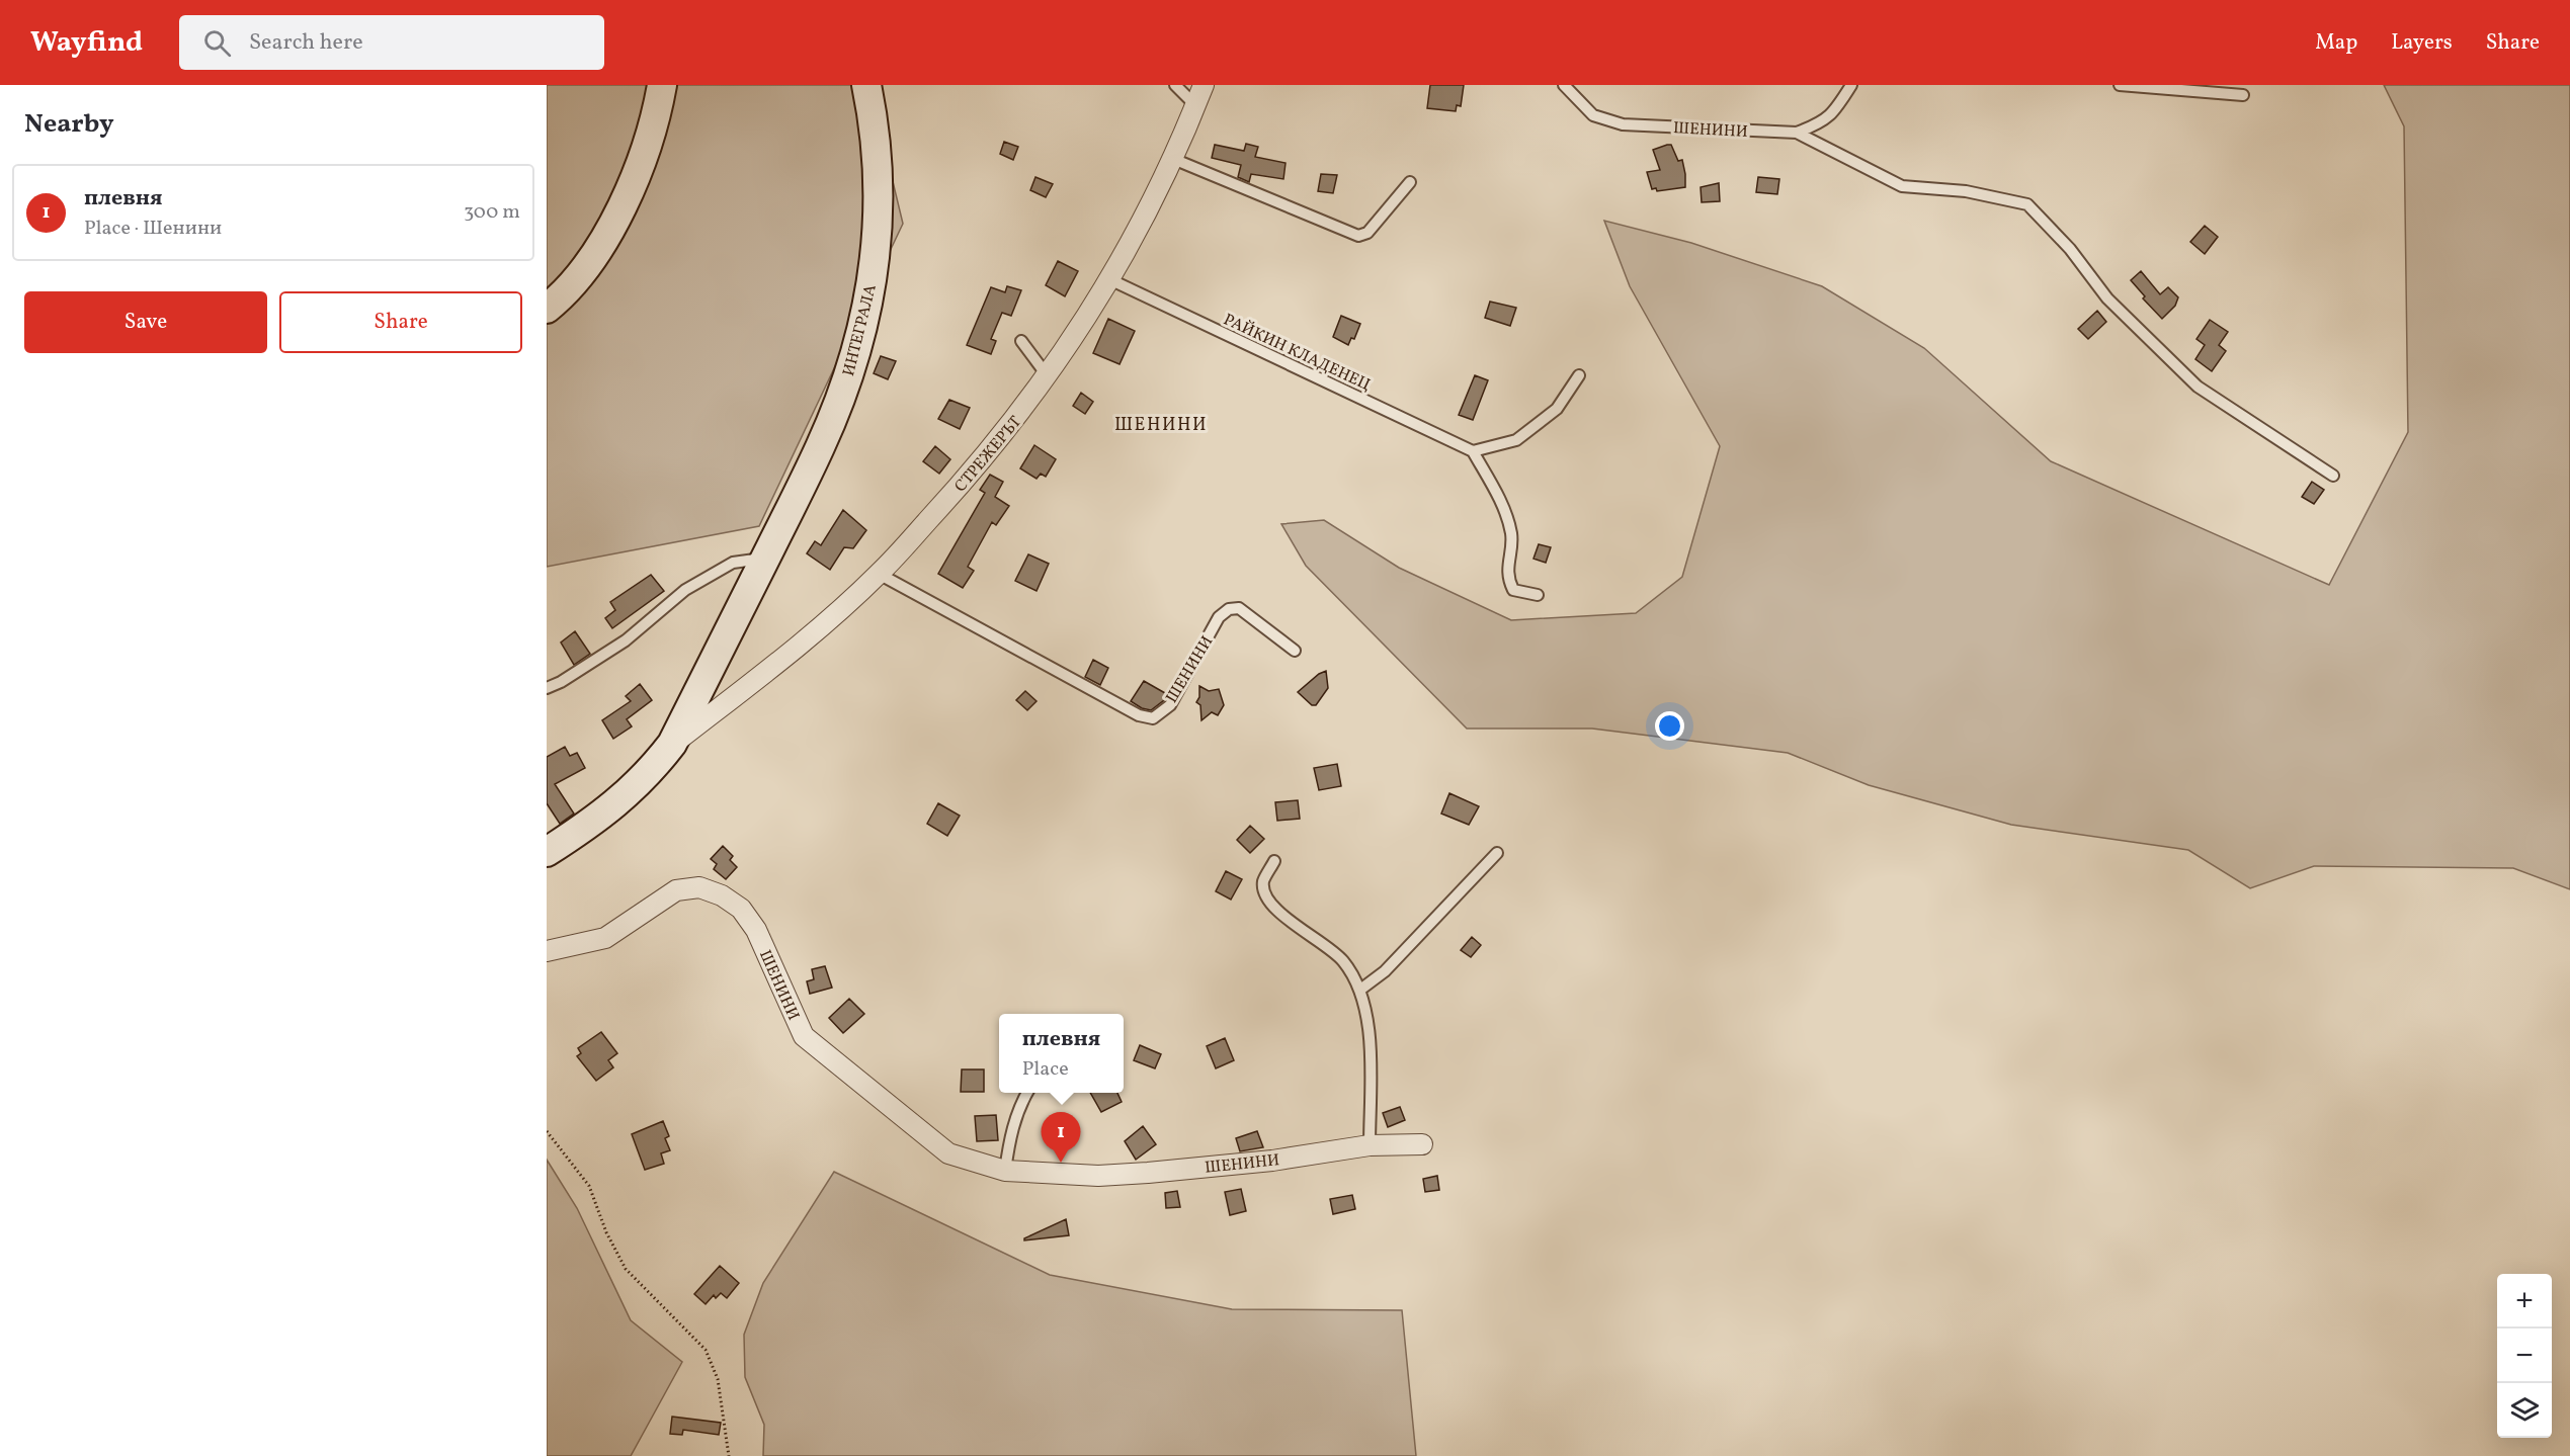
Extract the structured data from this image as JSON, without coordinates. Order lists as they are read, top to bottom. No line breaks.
{"streets":{"street":["ШЕНИНИ","ИНТЕГРАЛА","СТРЕЖЕРЪТ"],"lane":["РАЙКИН КЛАДЕНЕЦ"]},"crossings":[["ШЕНИНИ","СТРЕЖЕРЪТ"],["РАЙКИН КЛАДЕНЕЦ","СТРЕЖЕРЪТ"]],"districts":["ШЕНИНИ"],"page":{"header":"Wayfind","search":"Search here","nav":["Map","Layers","Share"],"heading":"Nearby","list":[{"mark":"1","name":"плевня","note":"Place · Шенини","value":"300 m"}],"buttons":["Save","Share"],"popup":["плевня","Place"],"pins":"1","map_buttons":["+","−"]}}
